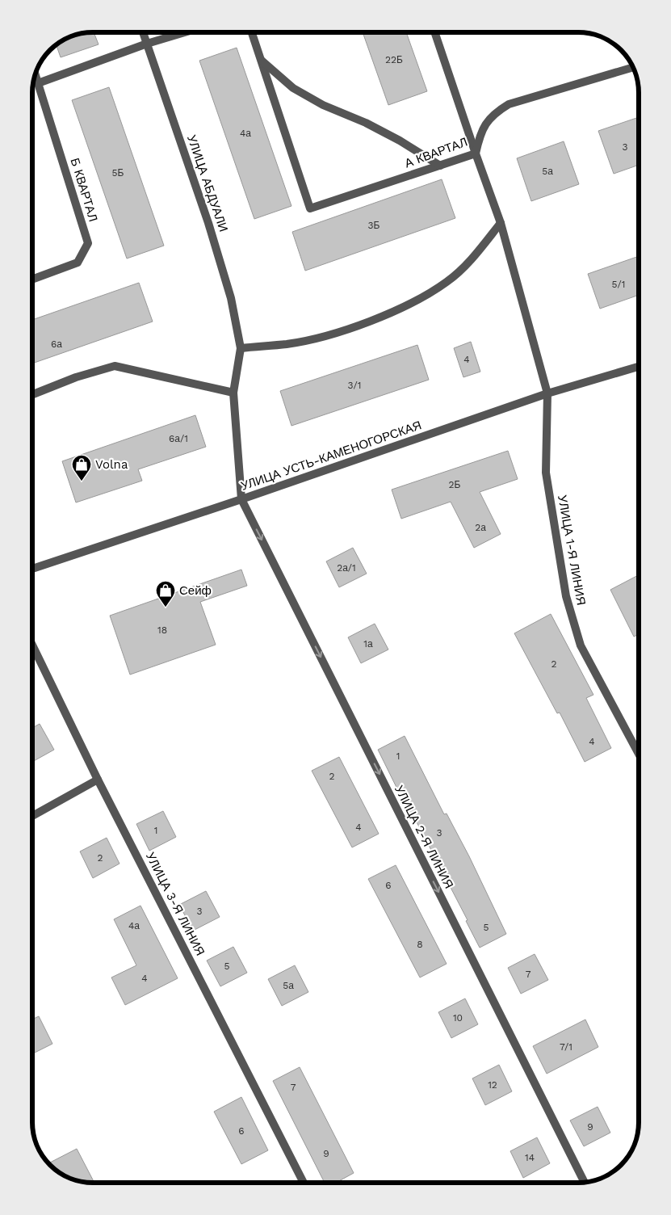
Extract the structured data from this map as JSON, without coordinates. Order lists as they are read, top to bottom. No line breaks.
{"streets":{"street":["А КВАРТАЛ","УЛИЦА АБДУАЛИ","Б КВАРТАЛ","УЛИЦА УСТЬ-КАМЕНОГОРСКАЯ","УЛИЦА 1-Я ЛИНИЯ","УЛИЦА 2-Я ЛИНИЯ","УЛИЦА 3-Я ЛИНИЯ"]},"crossings":[["А КВАРТАЛ","УЛИЦА 1-Я ЛИНИЯ"],["УЛИЦА УСТЬ-КАМЕНОГОРСКАЯ","УЛИЦА 1-Я ЛИНИЯ"],["УЛИЦА УСТЬ-КАМЕНОГОРСКАЯ","УЛИЦА 2-Я ЛИНИЯ"]],"one_way":["УЛИЦА 2-Я ЛИНИЯ"],"places":{"shop":["Volna","Сейф"]},"house_numbers":["22Б","4а","3","5а","5Б","3Б","5/1","6а","4","3/1","6а/1","2Б","2а","2а/1","18","1а","2","4","1","2","4","1","3","2","6","3","4а","5","8","5","7","4","5а","10","7/1","12","7","9","6","9","14"]}
